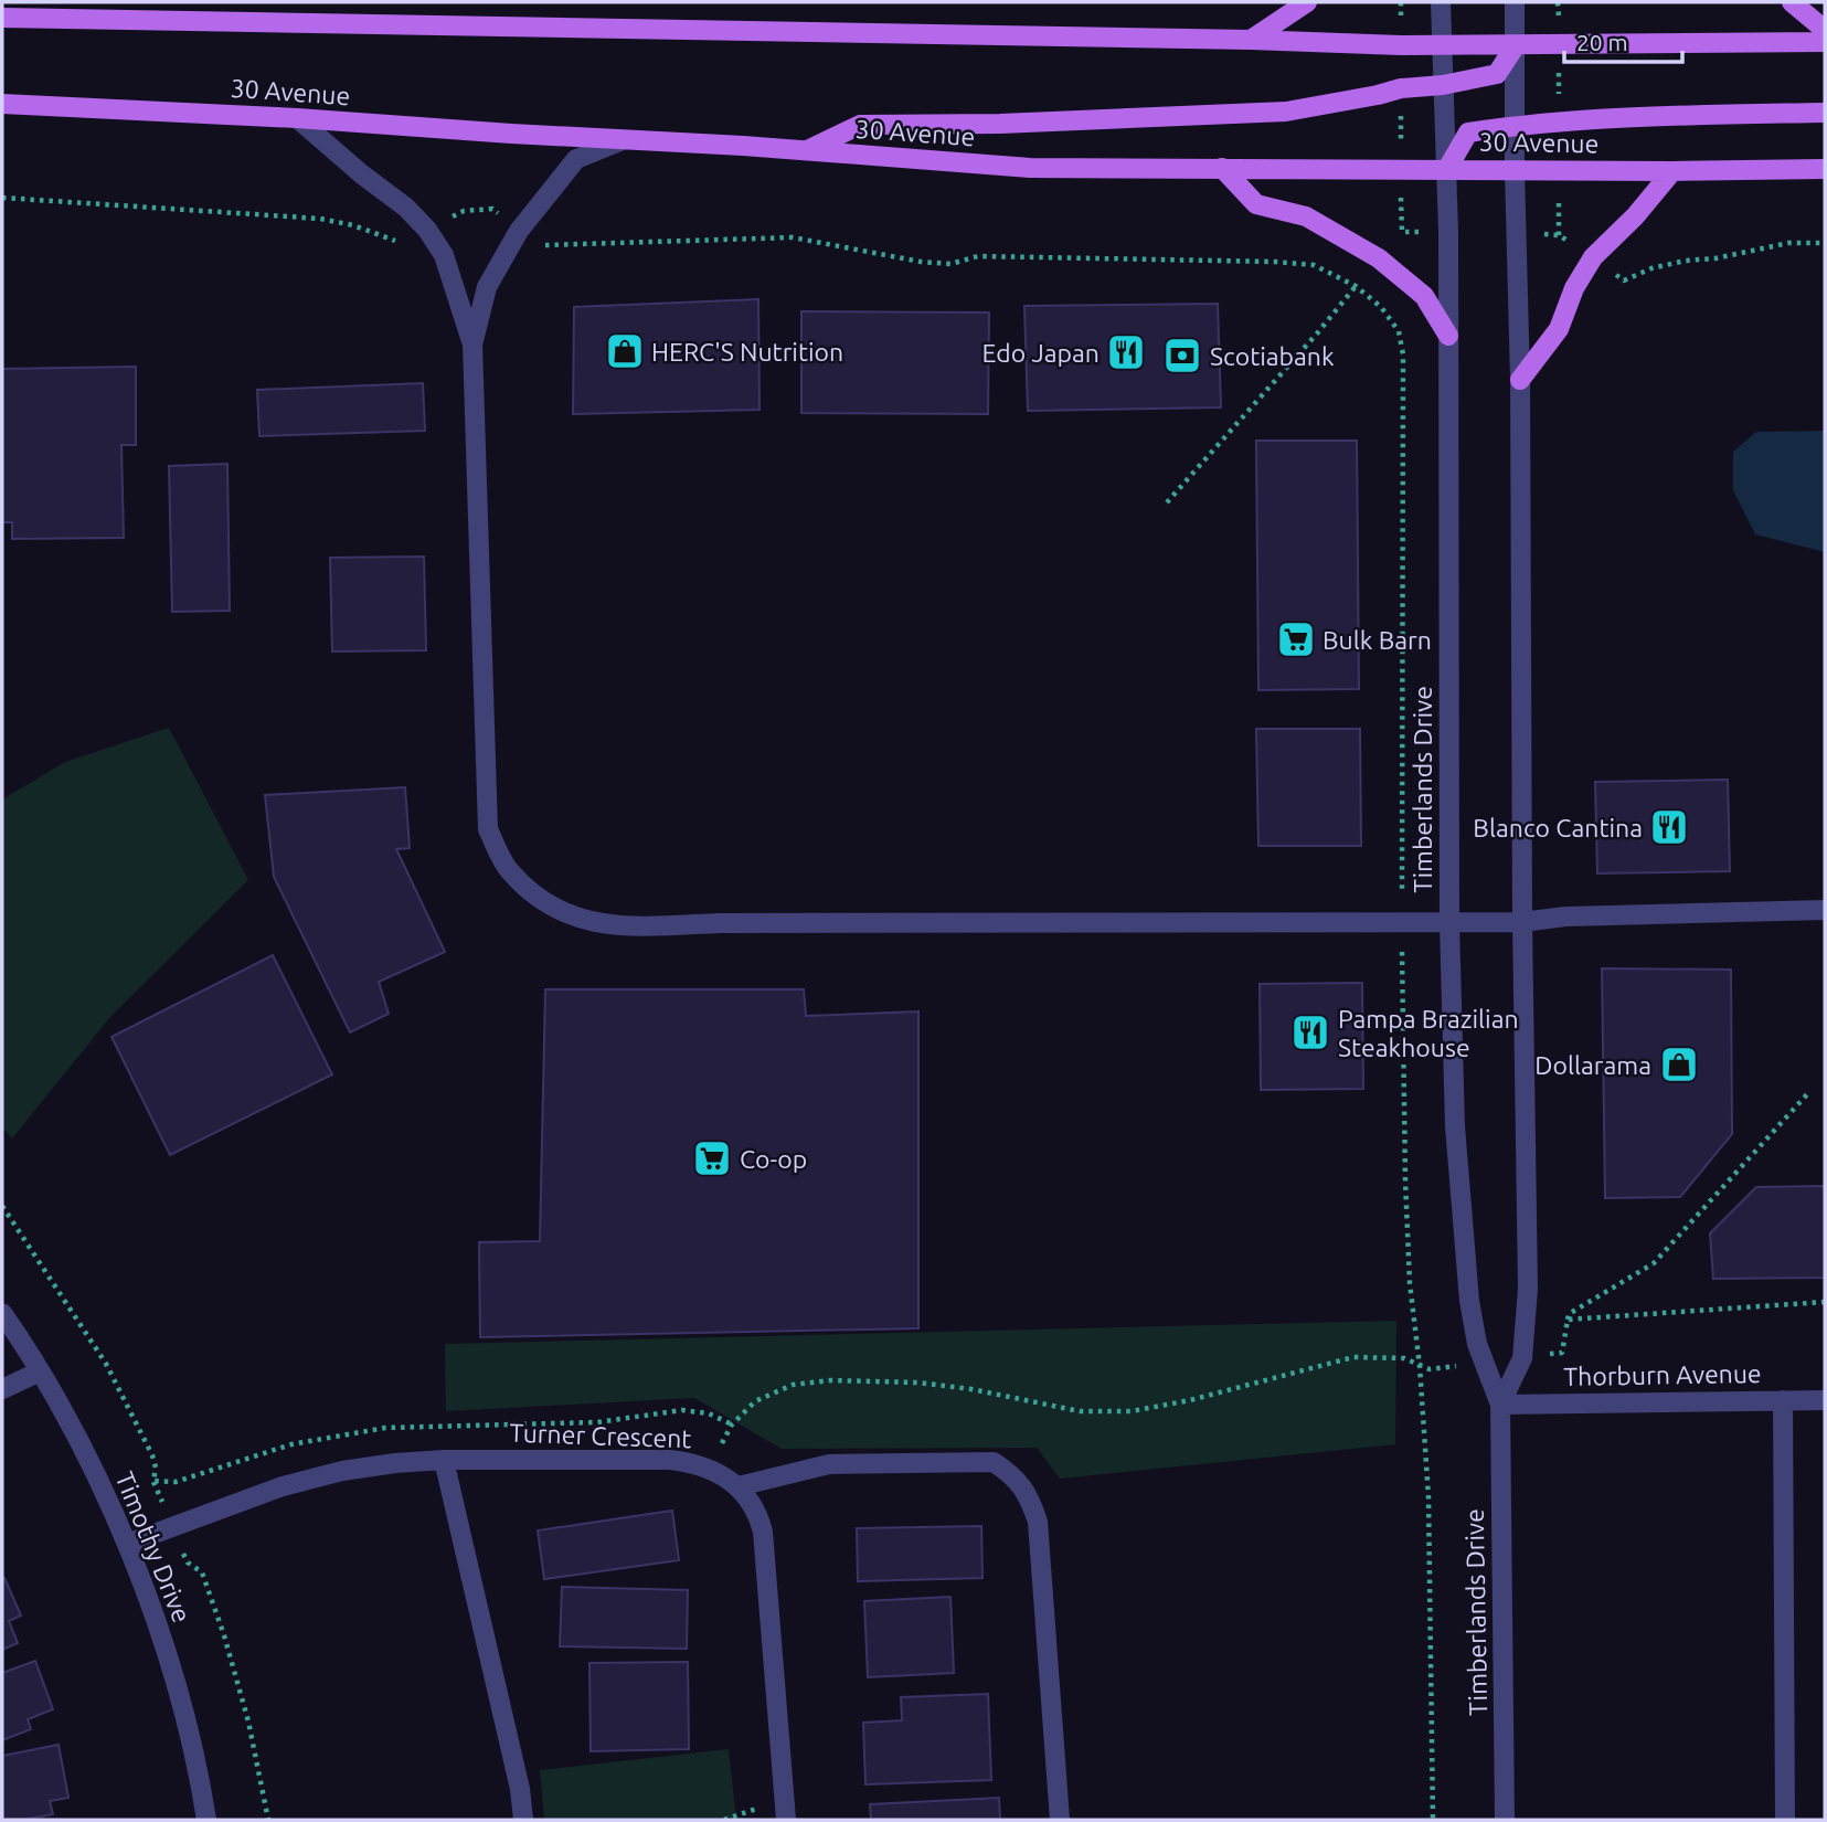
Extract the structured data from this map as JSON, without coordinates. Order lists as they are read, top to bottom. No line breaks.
{"streets":{"main road":["30 Avenue"],"street":["Timberlands Drive","Thorburn Avenue","Turner Crescent","Timothy Drive"]},"crossings":[["30 Avenue","Timberlands Drive"],["Timberlands Drive","Thorburn Avenue"],["Turner Crescent","Timothy Drive"]],"places":{"shop":["HERC'S Nutrition","Dollarama"],"restaurant":["Edo Japan","Blanco Cantina","Pampa Brazilian Steakhouse"],"bank":["Scotiabank"],"supermarket":["Bulk Barn","Co-op"]},"scale_bar":"20 m"}
